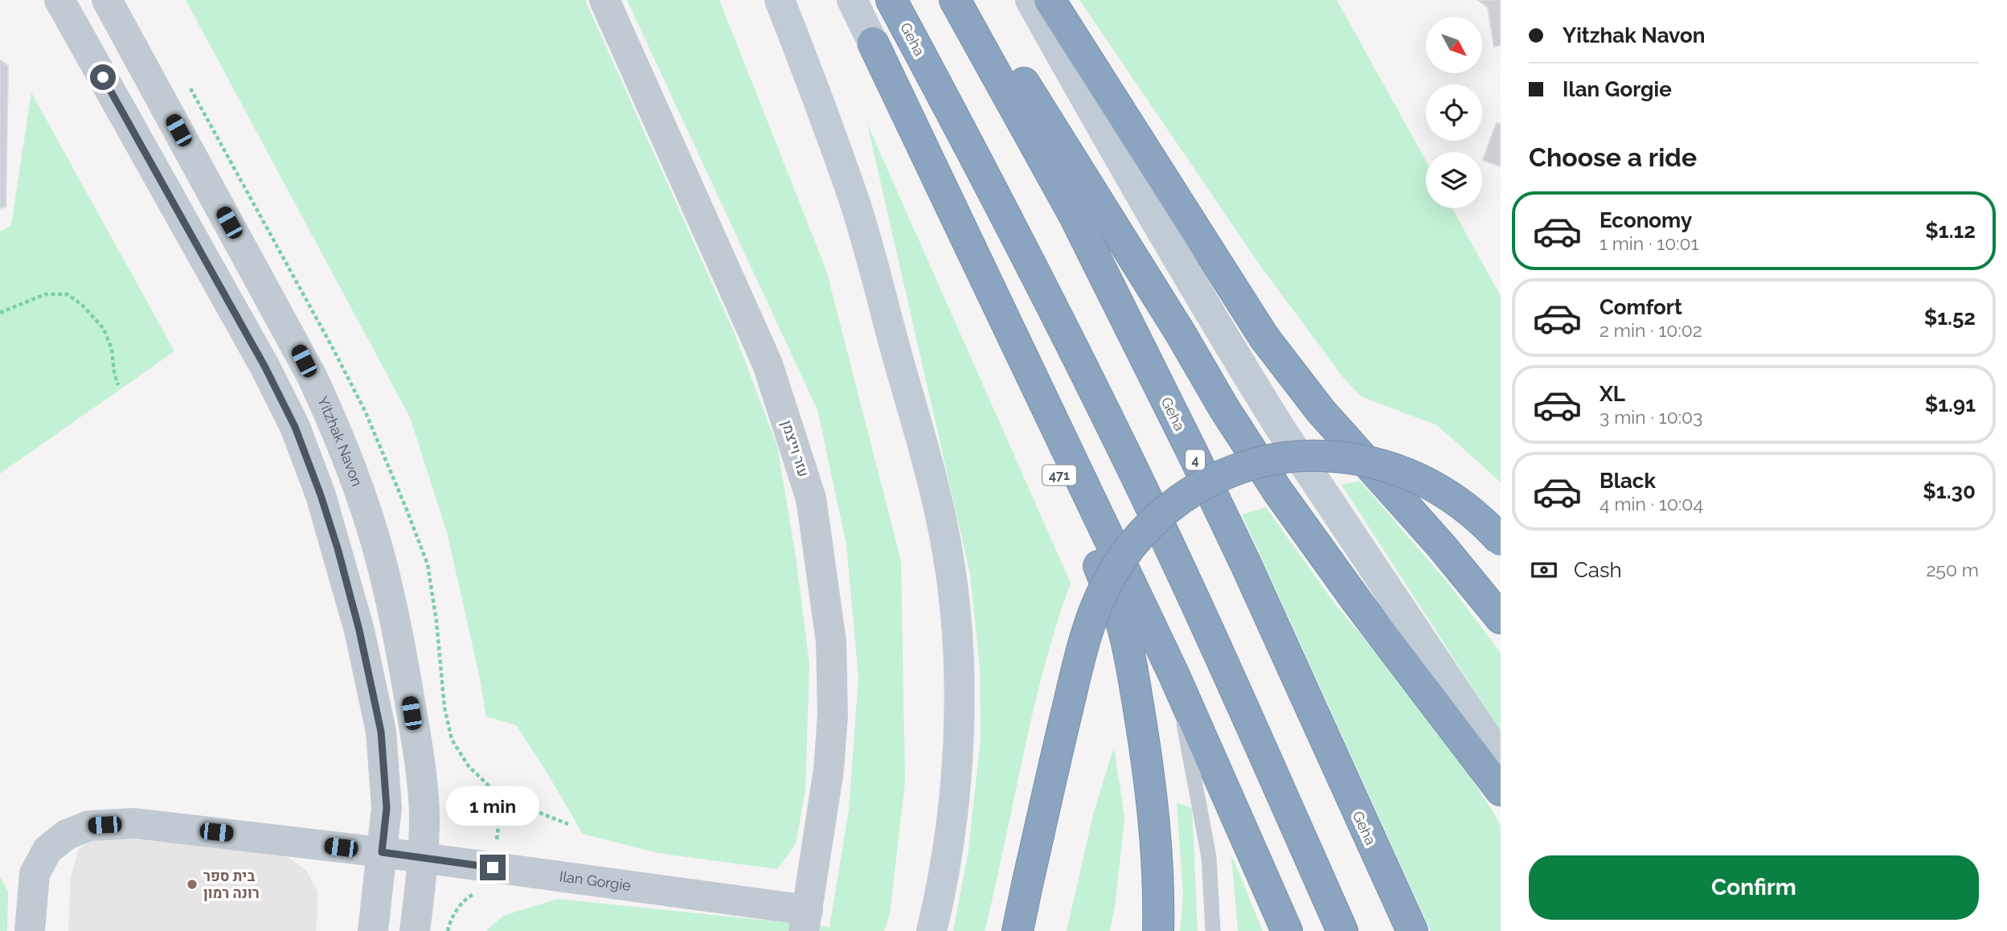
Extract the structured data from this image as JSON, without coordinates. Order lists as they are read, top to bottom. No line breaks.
{"streets":{"highway":["Geha","4","471"],"street":["Yitzhak Navon","עזר וייצמן","Ilan Gorgie"]},"crossings":[["Yitzhak Navon","Ilan Gorgie"],["עזר וייצמן","Ilan Gorgie"]],"places":["בית ספר רונה רמון"],"north":"bottom right","page":{"banner":["Yitzhak Navon","Ilan Gorgie"],"heading":"Choose a ride","list":[{"name":"Economy","note":"1 min · 10:01","value":"$1.12"},{"name":"Comfort","note":"2 min · 10:02","value":"$1.52"},{"name":"XL","note":"3 min · 10:03","value":"$1.91"},{"name":"Black","note":"4 min · 10:04","value":"$1.30"}],"pay":["Cash","250 m"],"bubble":"1 min","buttons":"Confirm"}}
